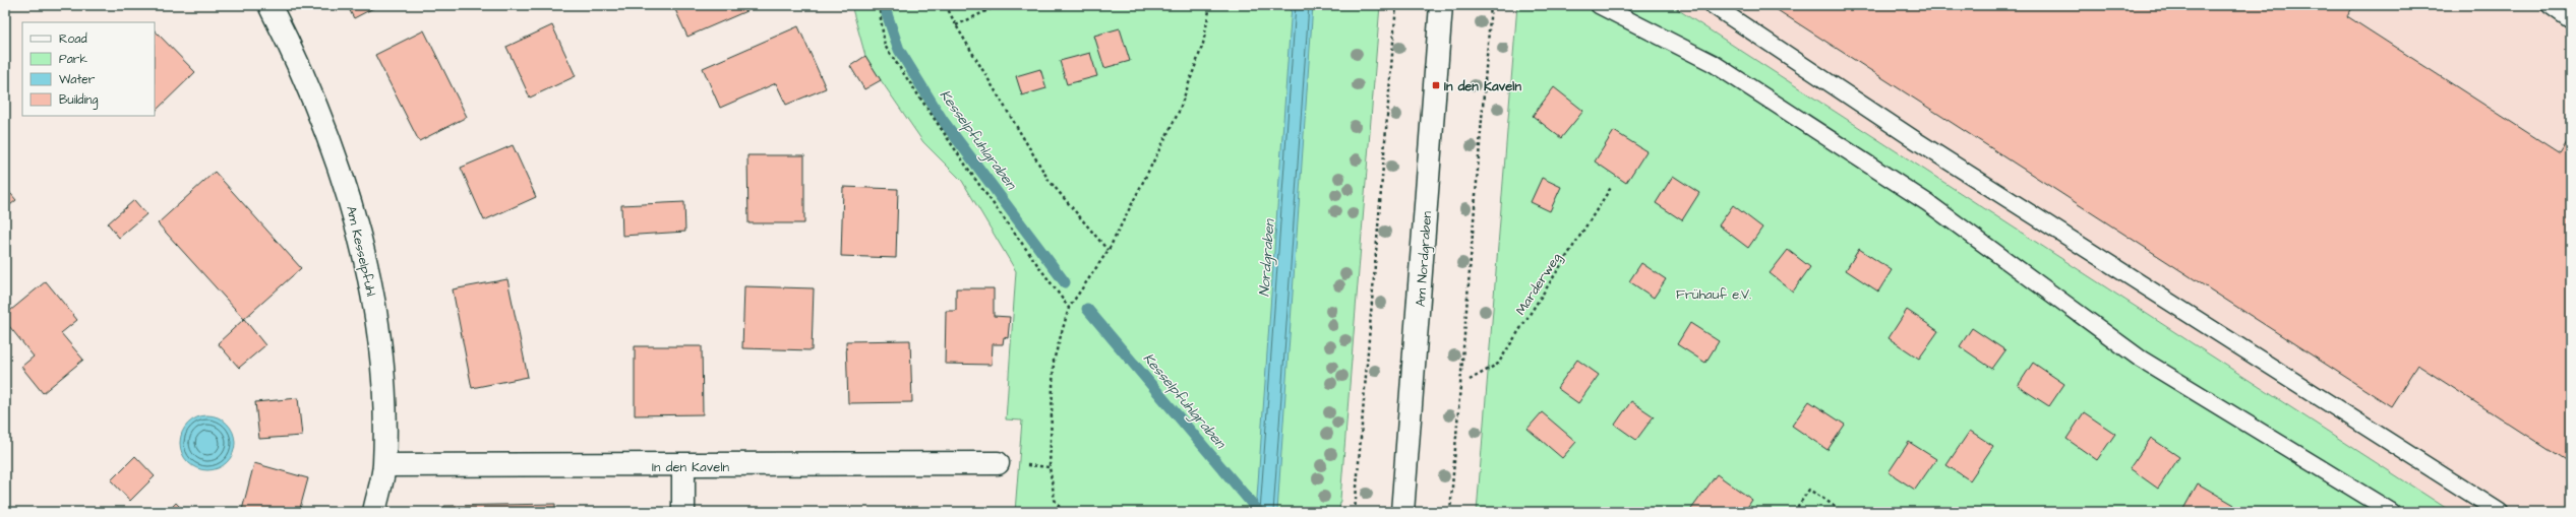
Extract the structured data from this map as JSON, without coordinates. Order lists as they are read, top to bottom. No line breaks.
{"streets":{"street":["Am Kesselpfuhl","Am Nordgraben","In den Kaveln"],"path":["Marderweg"]},"crossings":[["Am Kesselpfuhl","In den Kaveln"]],"water":["Kesselpfuhlgraben","Nordgraben"],"parks":["Frühauf e.V."],"places":{"transit":["In den Kaveln"]},"legend":["Road","Park","Water","Building"]}
